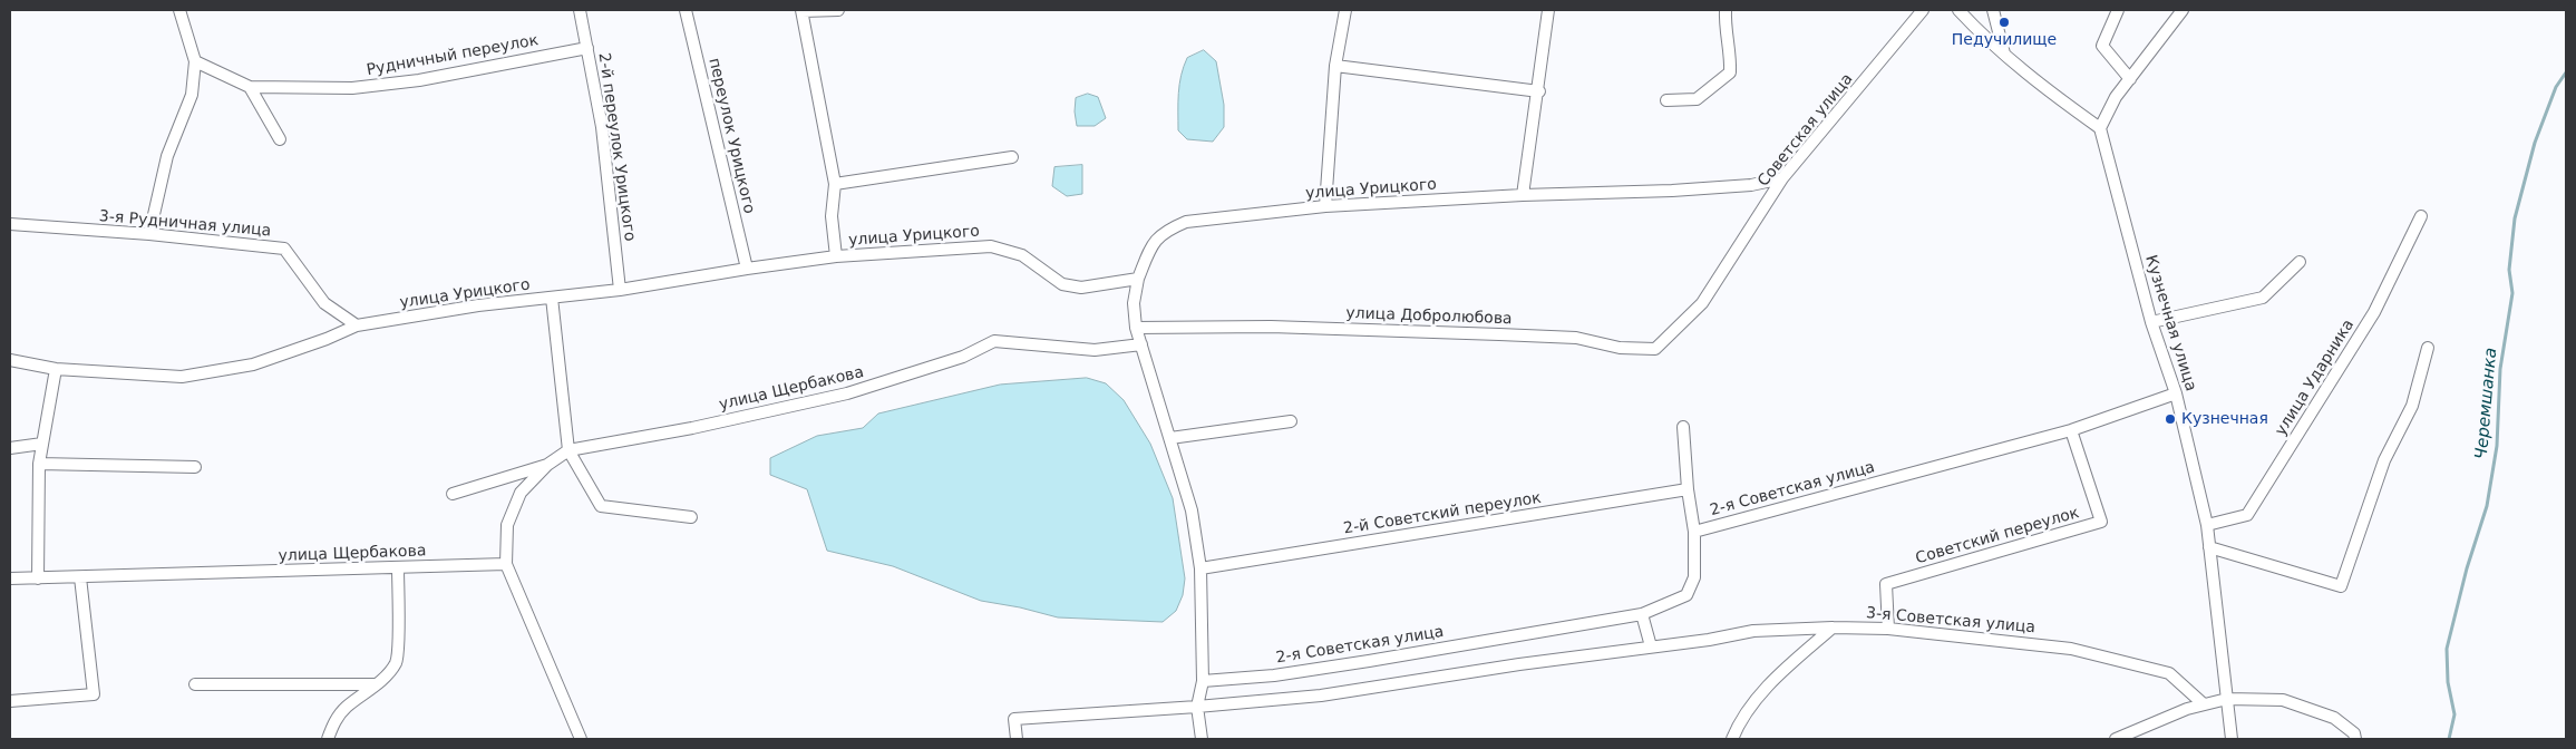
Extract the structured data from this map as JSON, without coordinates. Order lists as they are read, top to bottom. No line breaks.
{"streets":{"street":["Рудничный переулок","Советская улица","переулок Урицкого","2-й переулок Урицкого","улица Урицкого","3-я Рудничная улица","улица Добролюбова","Кузнечная улица","улица Ударника","улица Щербакова","2-я Советская улица","2-й Советский переулок","Советский переулок","3-я Советская улица"]},"crossings":[["Рудничный переулок","2-й переулок Урицкого"],["Советская улица","улица Урицкого"],["Советская улица","улица Добролюбова"],["переулок Урицкого","улица Урицкого"],["2-й переулок Урицкого","улица Урицкого"],["улица Урицкого","3-я Рудничная улица"],["Кузнечная улица","улица Ударника"],["Кузнечная улица","2-я Советская улица"],["2-я Советская улица","Советский переулок"],["Советский переулок","3-я Советская улица"]],"water":["Черемшанка"],"places":["Педучилище","Кузнечная"]}
